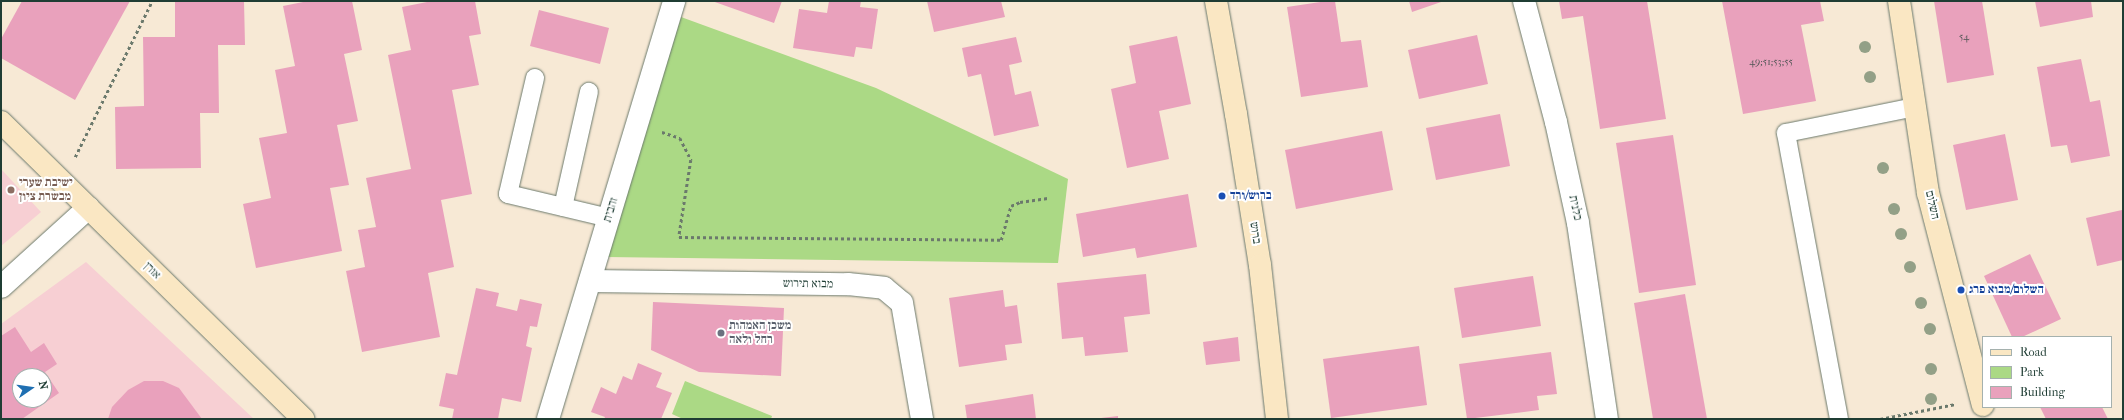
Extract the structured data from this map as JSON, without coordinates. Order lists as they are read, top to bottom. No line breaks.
{"streets":{"street":["השלום","כלנית","זהבית","ברוש","אורן","מבוא תירוש"]},"crossings":[["זהבית","מבוא תירוש"]],"places":["ישיבת שערי מבשרת ציון","ברוש/ורד","השלום/מבוא פרג","משכן האמהות רחל ולאה"],"house_numbers":["54","49;51;53;55"],"legend":["Road","Park","Building"],"north":"right"}
